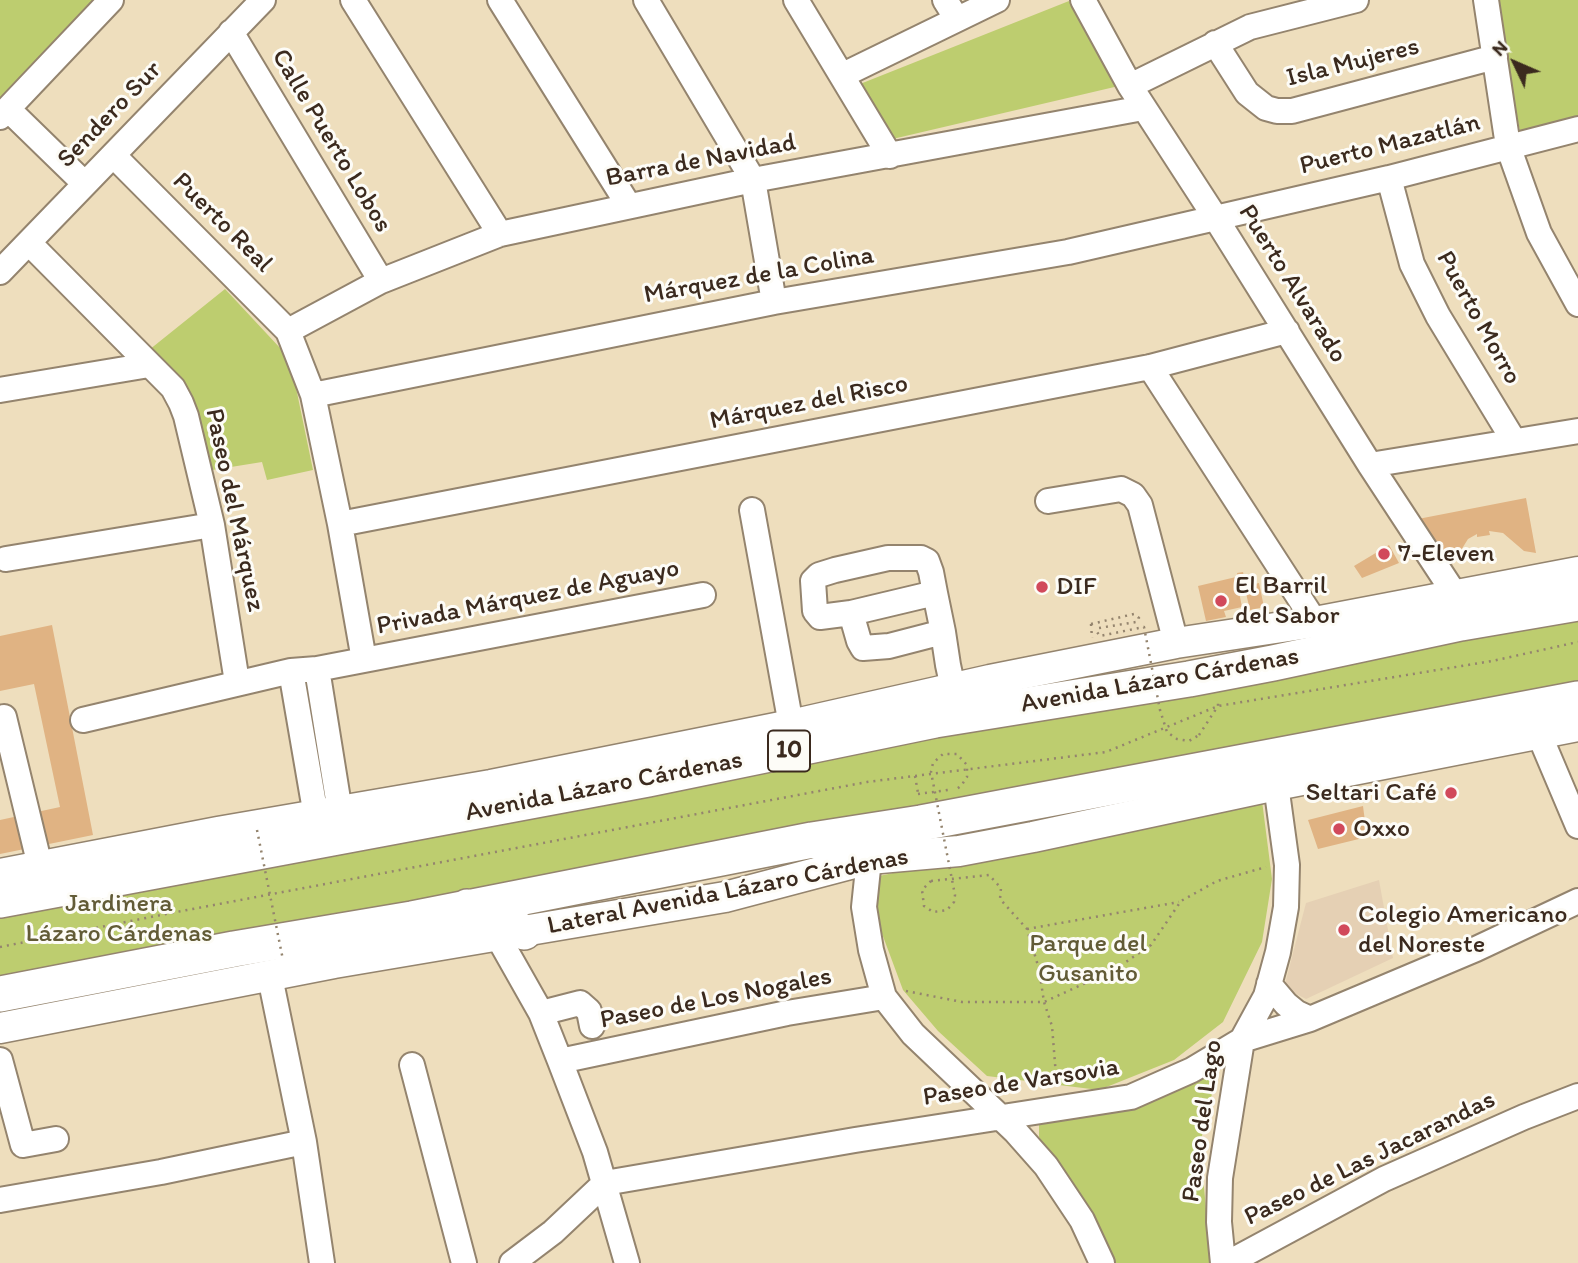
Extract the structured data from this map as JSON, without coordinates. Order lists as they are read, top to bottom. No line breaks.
{"streets":{"highway":["Avenida Lázaro Cárdenas","10"],"main road":["Lateral Avenida Lázaro Cárdenas"],"street":["Isla Mujeres","Sendero Sur","Calle Puerto Lobos","Puerto Mazatlán","Barra de Navidad","Puerto Real","Márquez de la Colina","Puerto Alvarado","Puerto Morro","Márquez del Risco","Paseo del Márquez","Privada Márquez de Aguayo","Paseo de Los Nogales","Paseo de Varsovia","Paseo del Lago","Paseo de Las Jacarandas"]},"crossings":[["Sendero Sur","Calle Puerto Lobos"],["Sendero Sur","Puerto Real"],["Sendero Sur","Paseo del Márquez"],["Calle Puerto Lobos","Barra de Navidad"],["Puerto Mazatlán","Márquez de la Colina"],["Puerto Mazatlán","Puerto Alvarado"],["Puerto Mazatlán","Puerto Morro"],["Barra de Navidad","Puerto Real"],["Barra de Navidad","Puerto Alvarado"],["Márquez de la Colina","Puerto Alvarado"],["Puerto Alvarado","Márquez del Risco"],["Paseo del Márquez","Privada Márquez de Aguayo"],["Lateral Avenida Lázaro Cárdenas","Paseo del Lago"],["Paseo de Varsovia","Paseo del Lago"],["Paseo del Lago","Paseo de Las Jacarandas"]],"parks":["Jardinera Lázaro Cárdenas","Parque del Gusanito"],"places":["7-Eleven","DIF","El Barril del Sabor","Seltari Café","Oxxo","Colegio Americano del Noreste"],"north":"top left"}
